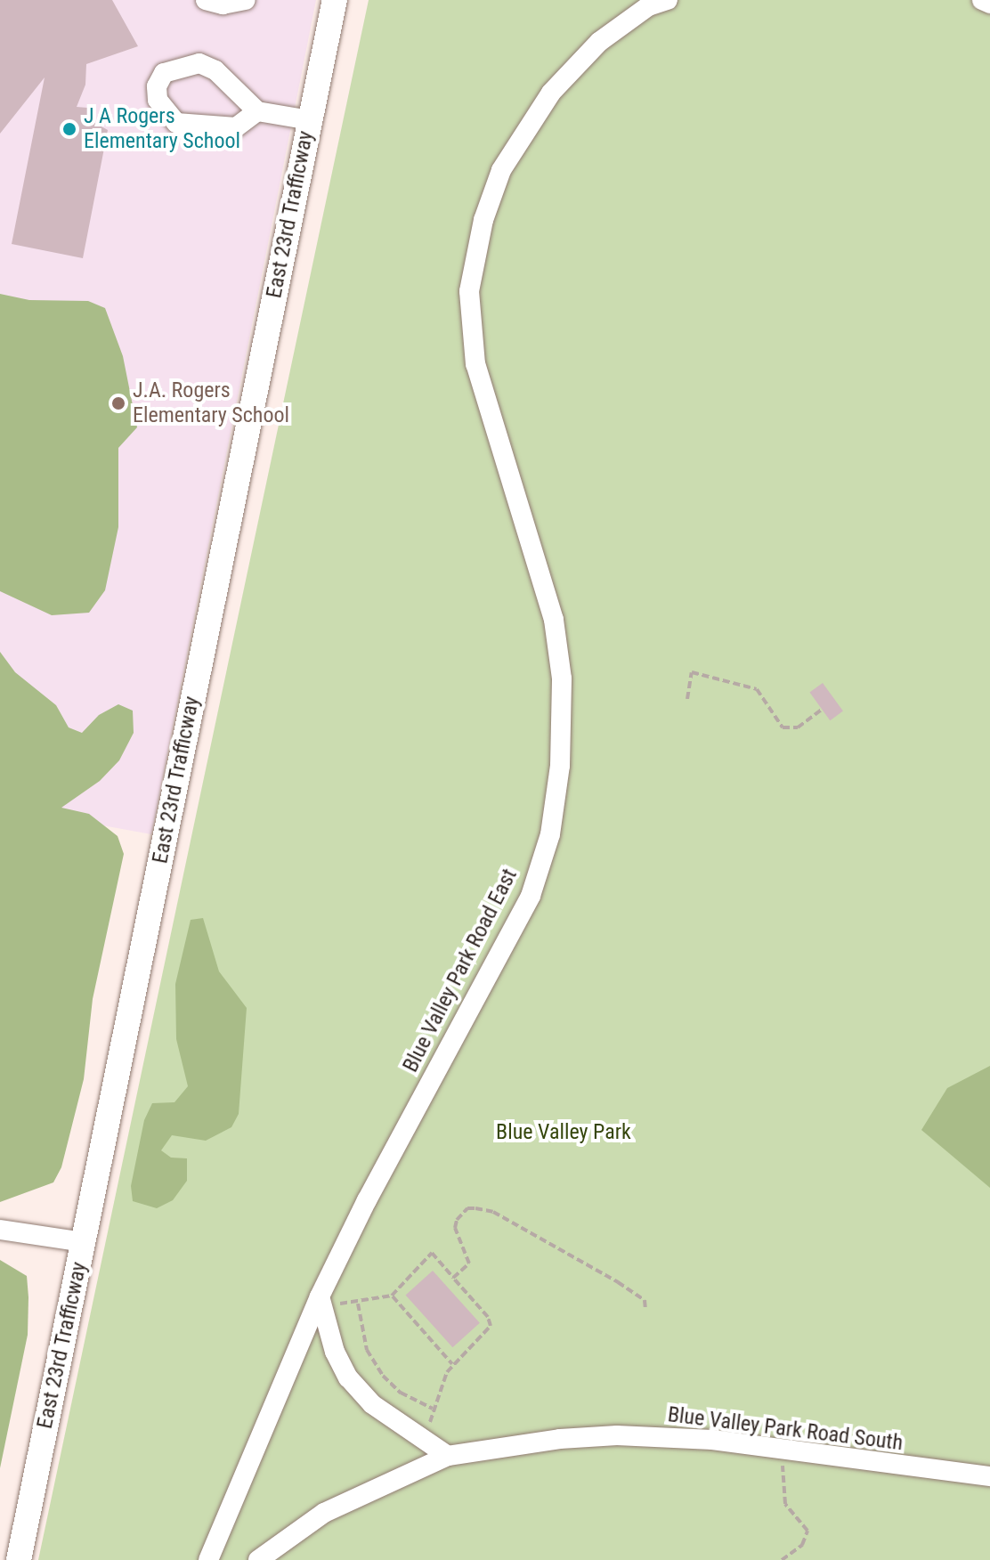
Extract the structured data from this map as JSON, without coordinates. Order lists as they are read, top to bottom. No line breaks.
{"streets":{"main road":["East 23rd Trafficway"],"street":["Blue Valley Park Road East","Blue Valley Park Road South"]},"parks":["Blue Valley Park"],"places":["J A Rogers Elementary School","J.A. Rogers Elementary School"]}
